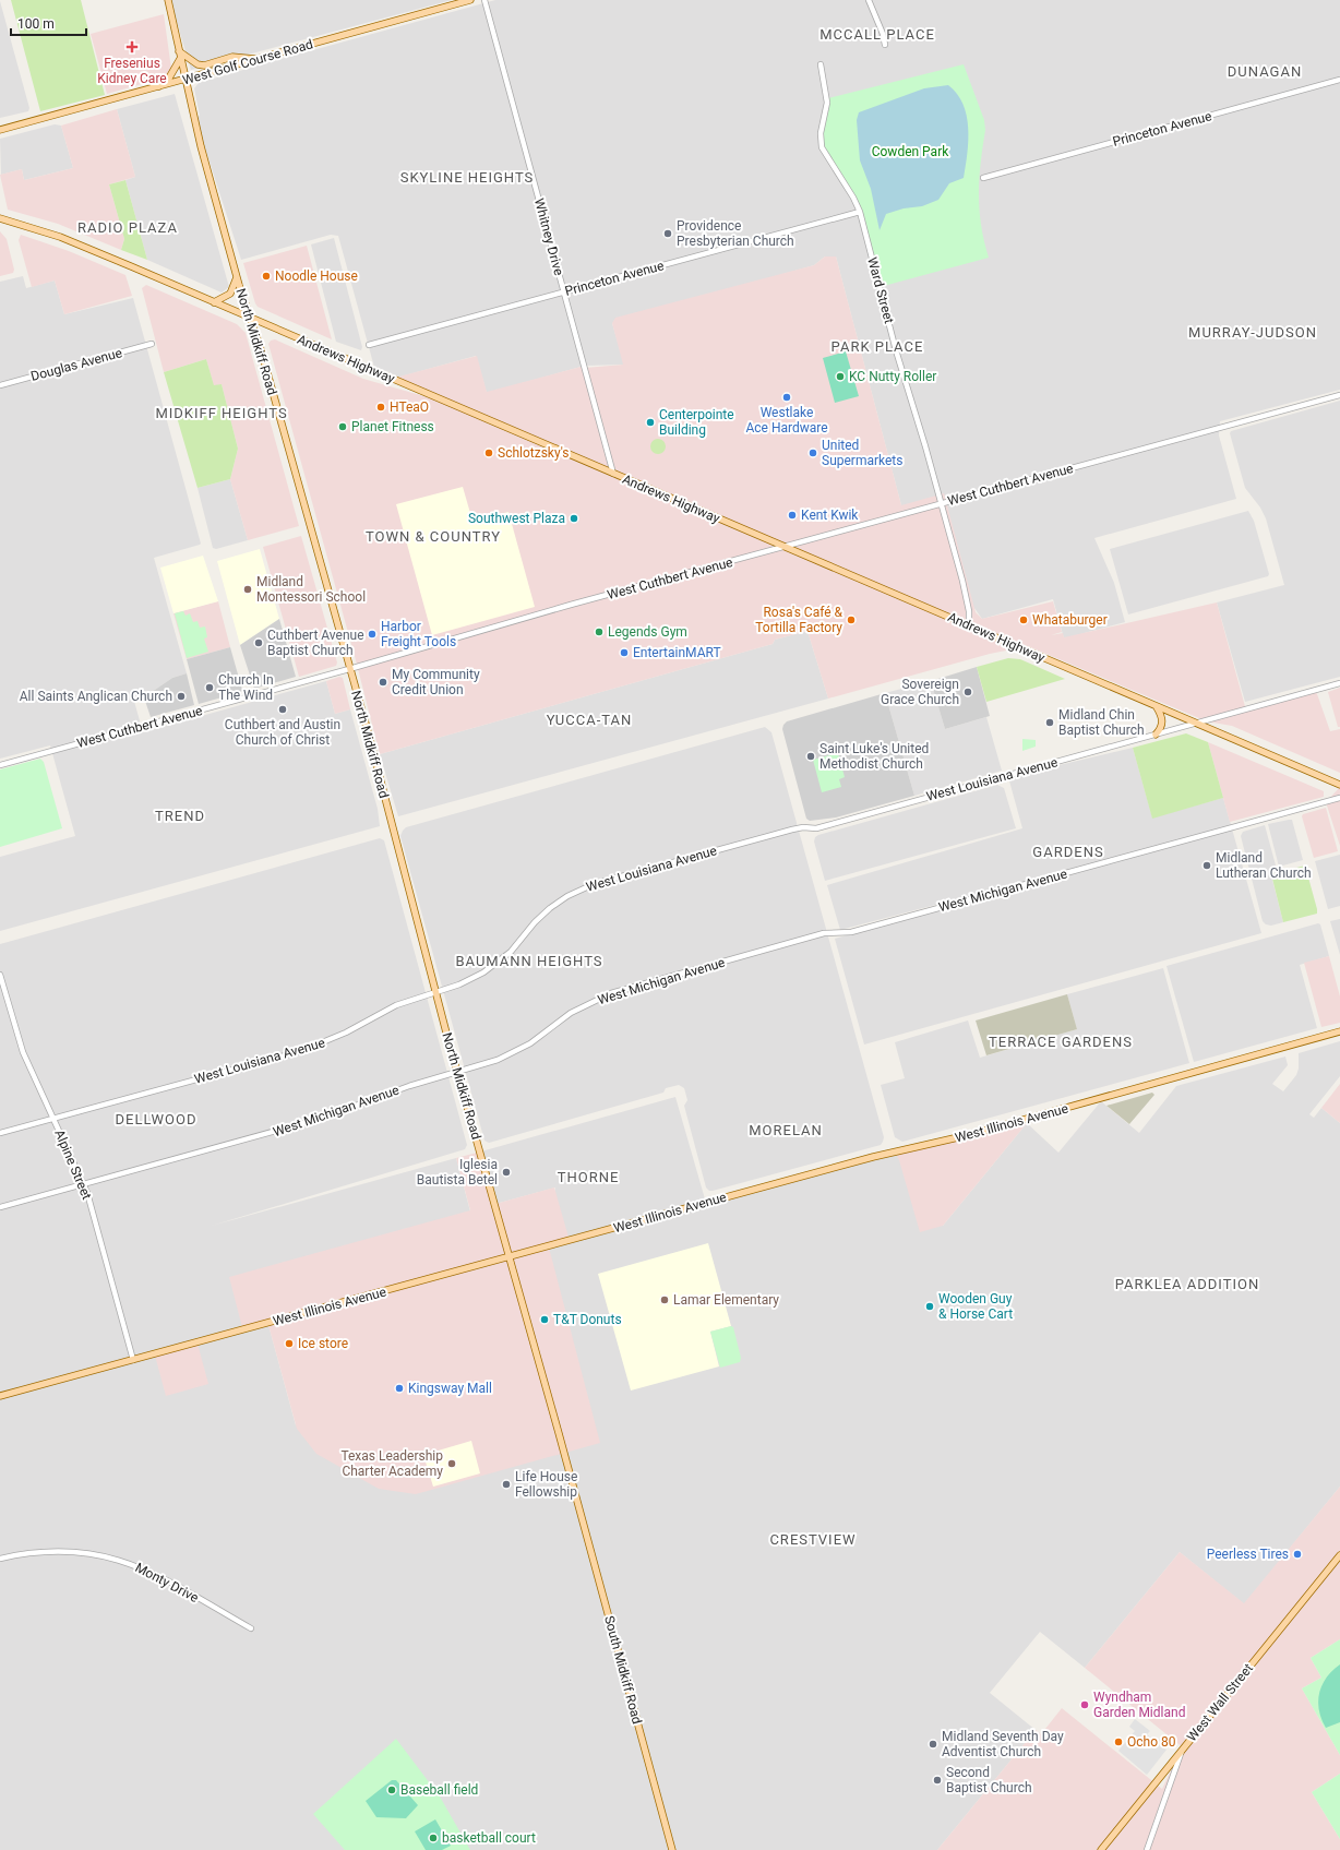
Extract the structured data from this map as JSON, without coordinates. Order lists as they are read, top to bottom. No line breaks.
{"streets":{"main road":["West Golf Course Road","North Midkiff Road","Andrews Highway","West Illinois Avenue","South Midkiff Road","West Wall Street"],"street":["Princeton Avenue","Whitney Drive","Ward Street","Douglas Avenue","West Cuthbert Avenue","West Louisiana Avenue","West Michigan Avenue","Alpine Street","Monty Drive"]},"crossings":[["West Golf Course Road","North Midkiff Road"],["Princeton Avenue","Whitney Drive"],["Princeton Avenue","Ward Street"],["Whitney Drive","Andrews Highway"],["Ward Street","Andrews Highway"],["Ward Street","West Cuthbert Avenue"],["North Midkiff Road","Andrews Highway"],["North Midkiff Road","West Cuthbert Avenue"],["North Midkiff Road","West Louisiana Avenue"],["North Midkiff Road","West Michigan Avenue"],["North Midkiff Road","West Illinois Avenue"],["North Midkiff Road","South Midkiff Road"],["Andrews Highway","West Cuthbert Avenue"],["Andrews Highway","West Louisiana Avenue"],["West Louisiana Avenue","Alpine Street"],["West Michigan Avenue","Alpine Street"],["West Illinois Avenue","Alpine Street"]],"districts":["MCCALL PLACE","DUNAGAN","SKYLINE HEIGHTS","RADIO PLAZA","MURRAY-JUDSON","PARK PLACE","MIDKIFF HEIGHTS","TOWN & COUNTRY","YUCCA-TAN","TREND","GARDENS","BAUMANN HEIGHTS","TERRACE GARDENS","DELLWOOD","MORELAN","THORNE","PARKLEA ADDITION","CRESTVIEW"],"parks":["Cowden Park"],"places":{"health":["Fresenius Kidney Care"],"other":["Providence Presbyterian Church","Noodle House","KC Nutty Roller","Westlake Ace Hardware","HTeaO","Centerpointe Building","Planet Fitness","Schlotzsky's","United Supermarkets","Kent Kwik","Southwest Plaza","Midland Montessori School","Rosa's Café & Tortilla Factory","Whataburger","Legends Gym","Harbor Freight Tools","Cuthbert Avenue Baptist Church","EntertainMART","My Community Credit Union","Church In The Wind","Sovereign Grace Church","All Saints Anglican Church","Cuthbert and Austin Church of Christ","Midland Chin Baptist Church","Saint Luke's United Methodist Church","Midland Lutheran Church","Iglesia Bautista Betel","Lamar Elementary","Wooden Guy & Horse Cart","T&T Donuts","Ice store","Kingsway Mall","Texas Leadership Charter Academy","Life House Fellowship","Peerless Tires","Wyndham Garden Midland","Ocho 80","Midland Seventh Day Adventist Church","Second Baptist Church","Baseball field","basketball court"]},"scale_bar":"100 m"}
